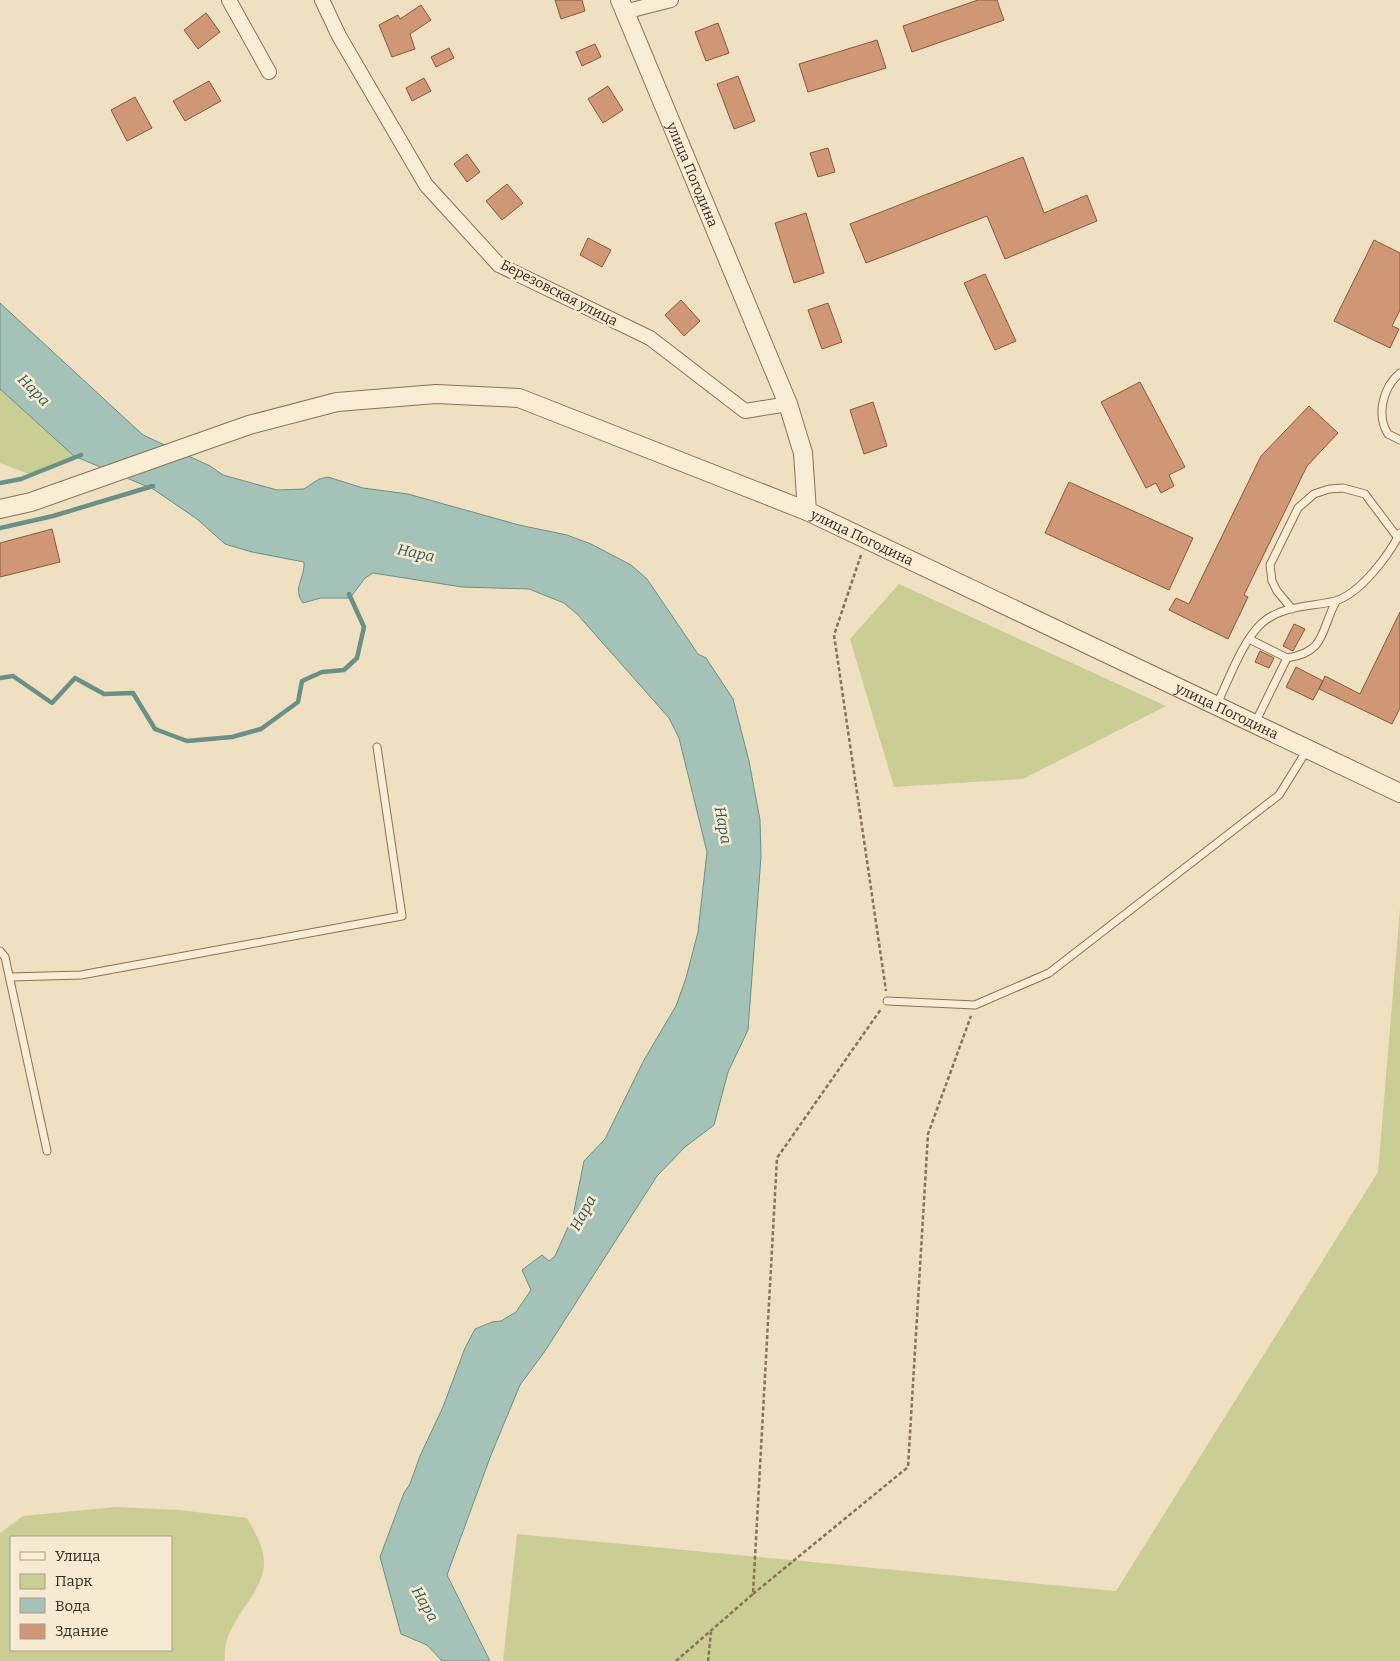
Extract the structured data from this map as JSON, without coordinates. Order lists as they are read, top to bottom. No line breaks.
{"streets":{"street":["улица Погодина","Березовская улица"]},"crossings":[["улица Погодина","Березовская улица"]],"water":["Нара"],"legend":["Улица","Парк","Вода","Здание"]}
